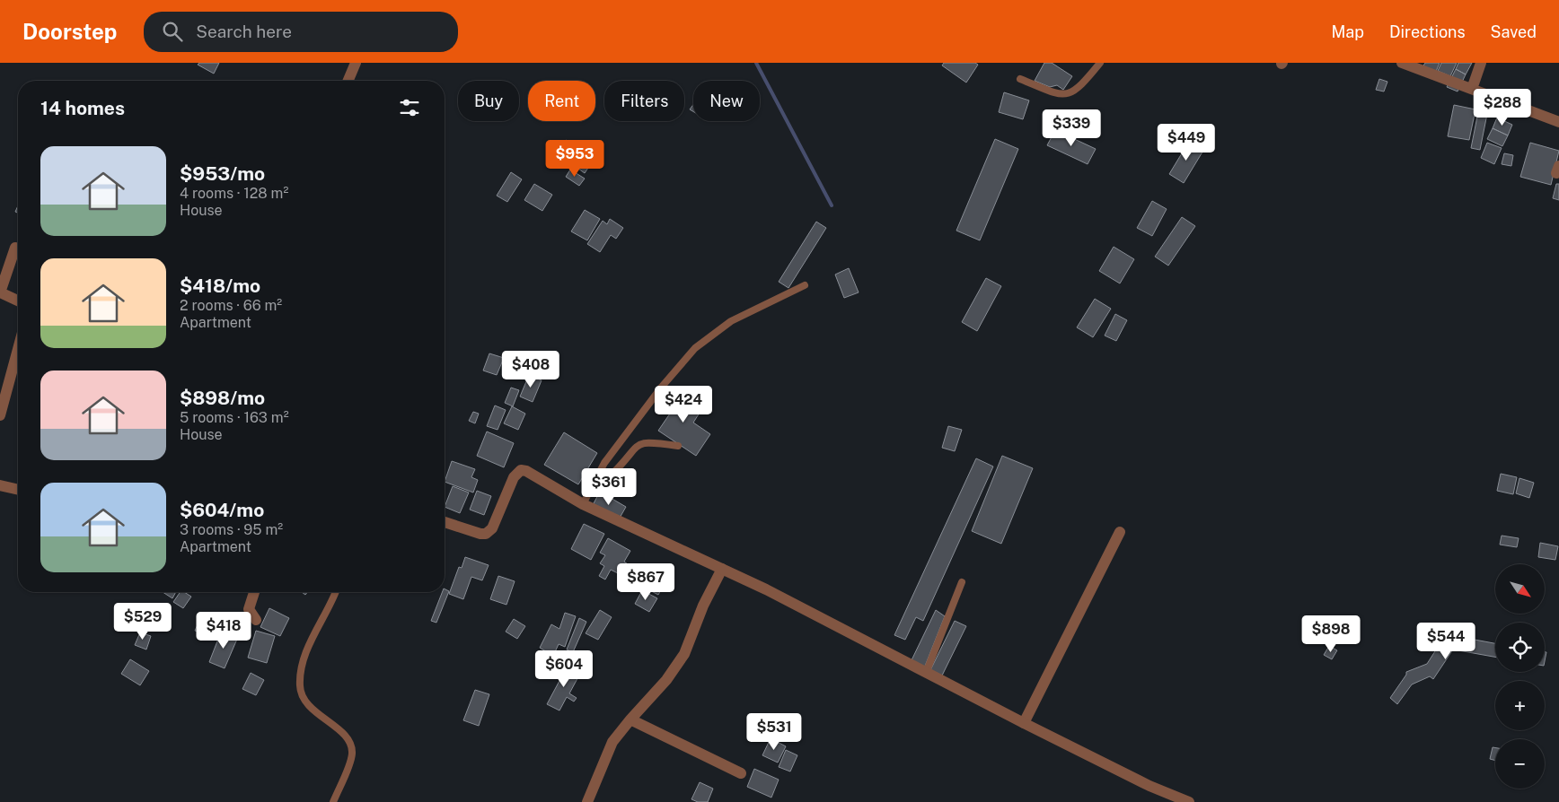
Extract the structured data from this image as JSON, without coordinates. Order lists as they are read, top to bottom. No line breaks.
{"north":"bottom right","page":{"header":"Doorstep","search":"Search here","nav":["Map","Directions","Saved"],"chip":["Buy","Rent","Filters","New"],"heading":"14 homes","price":["$288","$339","$449","$953","$408","$424","$361","$867","$529","$418","$898","$544","$604","$531"],"list":[{"name":"$953/mo","note":"4 rooms · 128 m² · House"},{"name":"$418/mo","note":"2 rooms · 66 m² · Apartment"},{"name":"$898/mo","note":"5 rooms · 163 m² · House"},{"name":"$604/mo","note":"3 rooms · 95 m² · Apartment"}],"map_buttons":["+","−"]}}
